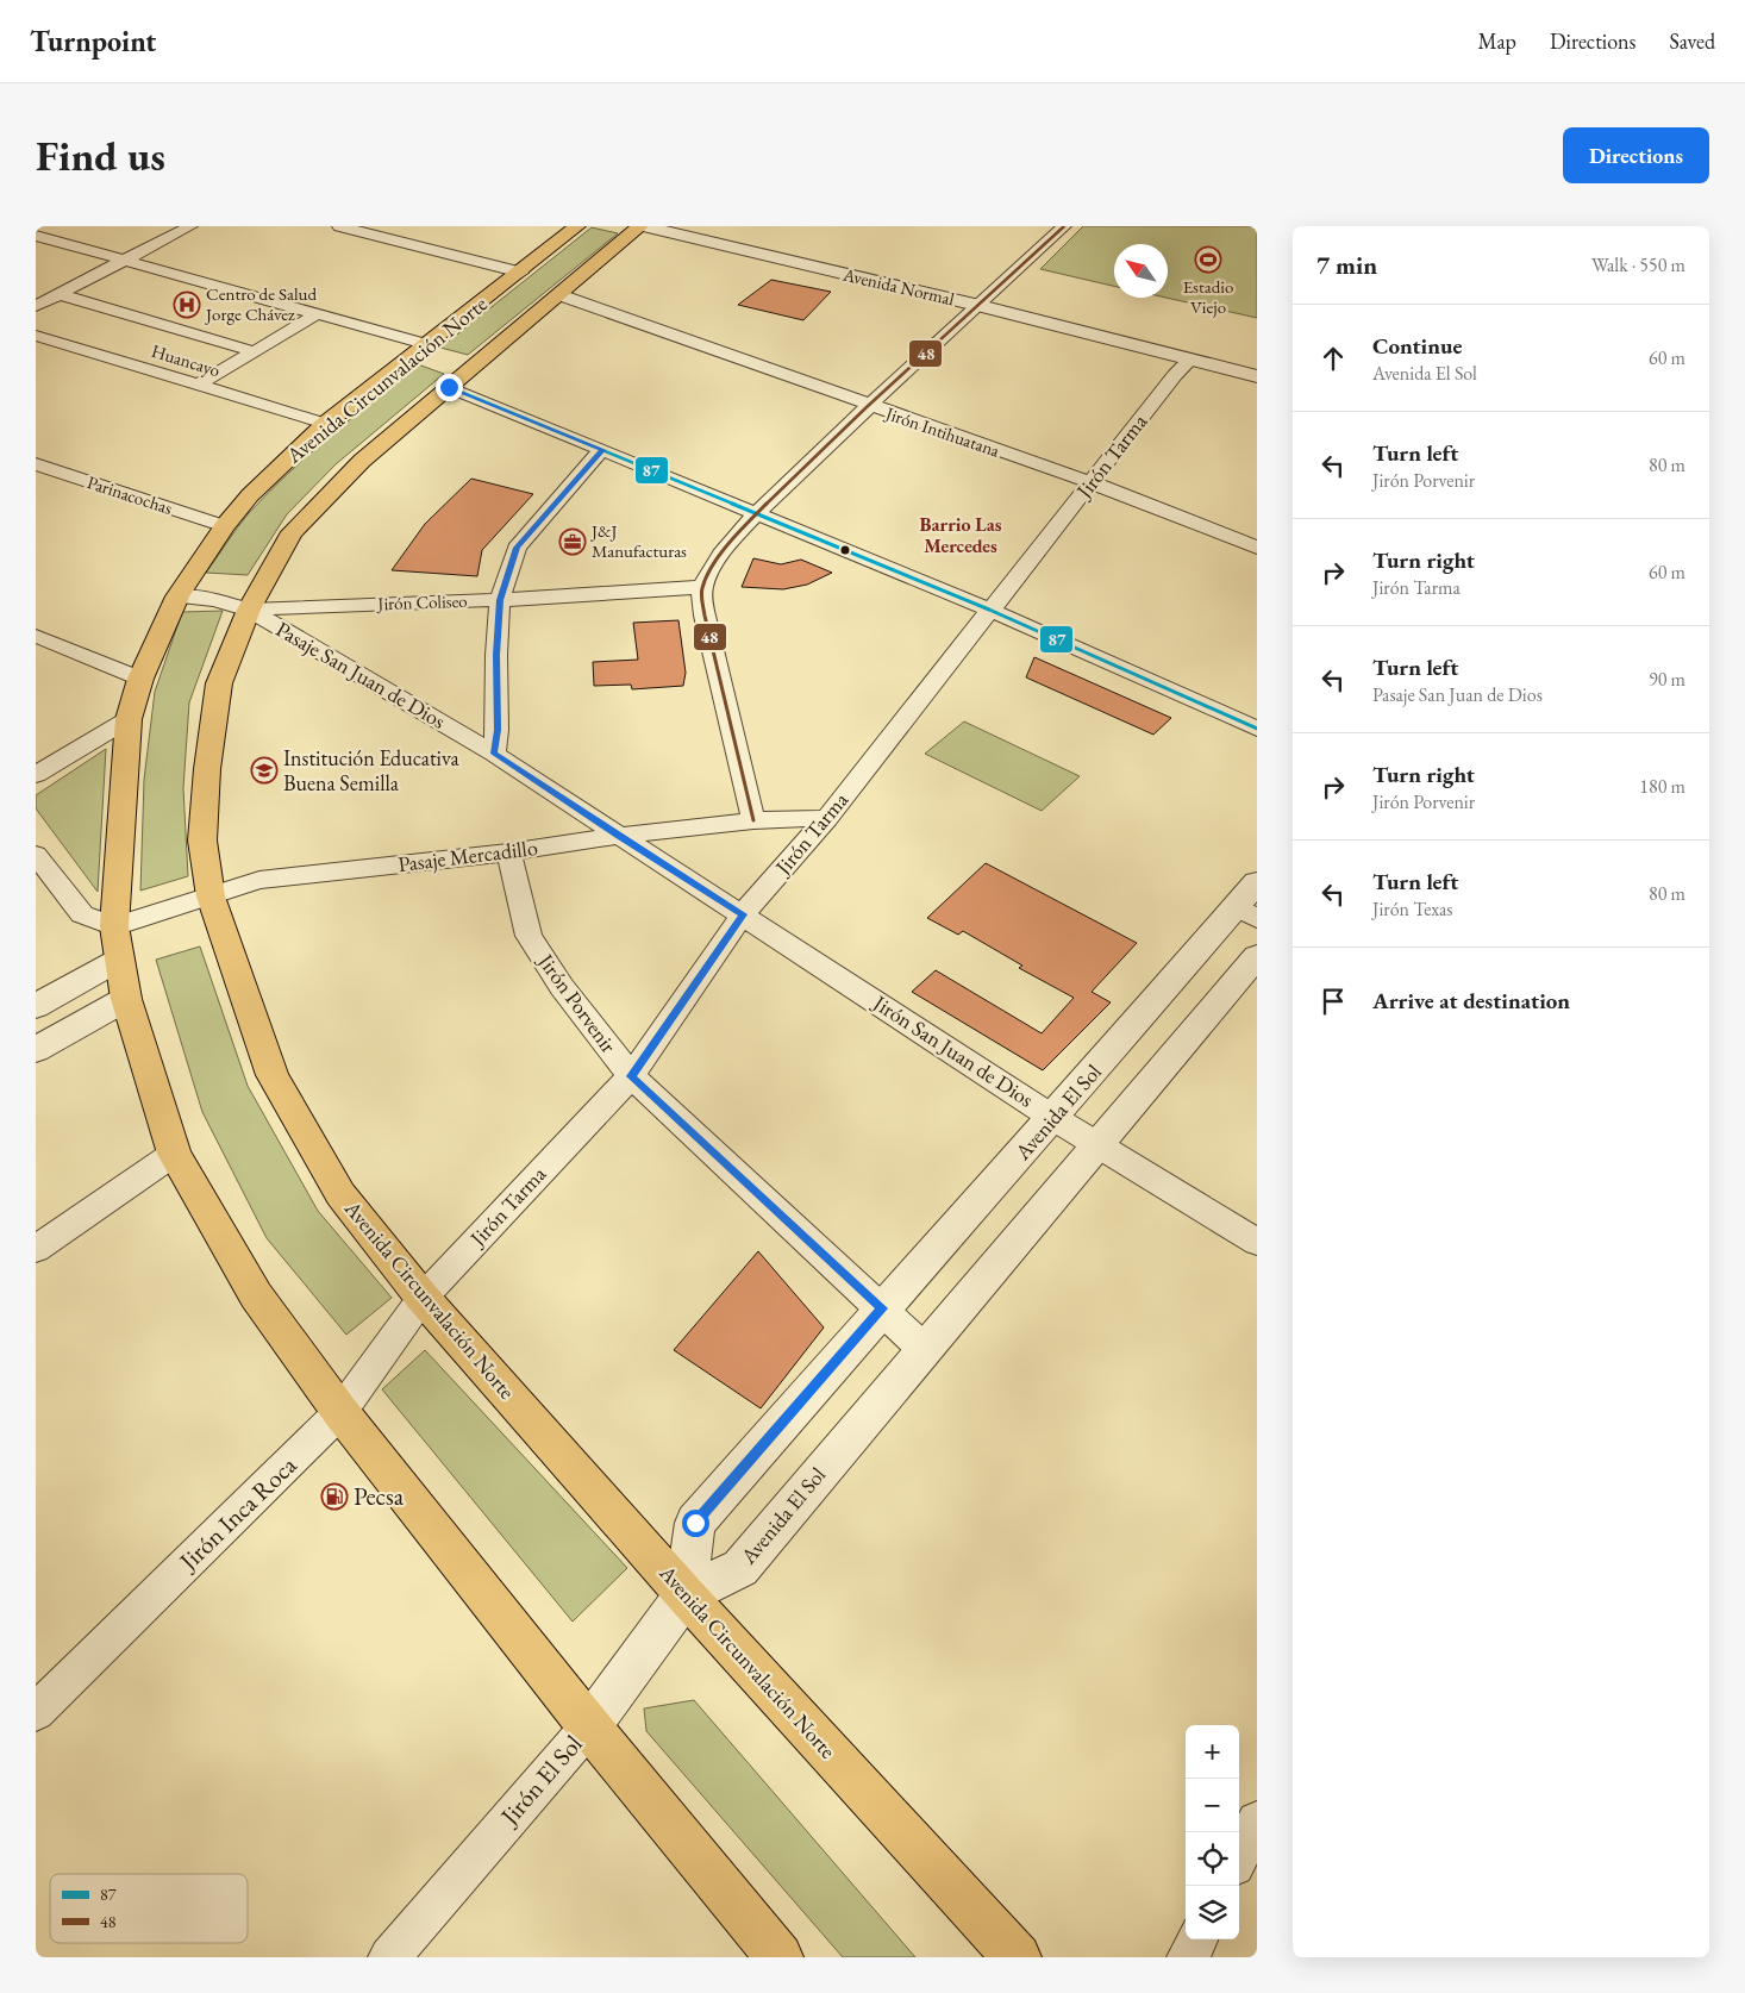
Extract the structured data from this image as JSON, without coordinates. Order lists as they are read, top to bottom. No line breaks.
{"streets":{"highway":["Avenida Circunvalación Norte"],"street":["Avenida Normal","Huancayo","Jirón Intihuatana","Jirón Tarma","Parinacochas","Jirón Coliseo","Pasaje San Juan de Dios","Pasaje Mercadillo","Jirón Porvenir","Jirón San Juan de Dios","Avenida El Sol","Jirón Inca Roca","Jirón El Sol"]},"crossings":[["Avenida Normal","Avenida Circunvalación Norte"],["Avenida Normal","Jirón Tarma"],["Huancayo","Avenida Circunvalación Norte"],["Avenida Circunvalación Norte","Jirón Intihuatana"],["Avenida Circunvalación Norte","Jirón Tarma"],["Avenida Circunvalación Norte","Parinacochas"],["Avenida Circunvalación Norte","Jirón Coliseo"],["Avenida Circunvalación Norte","Pasaje San Juan de Dios"],["Avenida Circunvalación Norte","Pasaje Mercadillo"],["Avenida Circunvalación Norte","Avenida El Sol"],["Avenida Circunvalación Norte","Jirón Inca Roca"],["Avenida Circunvalación Norte","Jirón El Sol"],["Jirón Intihuatana","Jirón Tarma"],["Jirón Tarma","Pasaje San Juan de Dios"],["Jirón Tarma","Pasaje Mercadillo"],["Jirón Tarma","Jirón Porvenir"],["Jirón Tarma","Jirón San Juan de Dios"],["Jirón Tarma","Jirón Inca Roca"],["Jirón Coliseo","Pasaje San Juan de Dios"],["Pasaje San Juan de Dios","Pasaje Mercadillo"],["Pasaje San Juan de Dios","Jirón San Juan de Dios"],["Pasaje Mercadillo","Jirón Porvenir"],["Jirón Porvenir","Avenida El Sol"],["Jirón San Juan de Dios","Avenida El Sol"],["Avenida El Sol","Jirón El Sol"]],"districts":["Barrio Las Mercedes"],"places":{"sports":["Estadio Viejo"],"hospital":["Centro de Salud Jorge Chávez"],"office":["J&J Manufacturas"],"school or university":["Institución Educativa Buena Semilla"],"fuel station":["Pecsa"]},"lines":["transit line 48","transit line 87"],"legend":["87","48"],"north":"top left","page":{"header":"Turnpoint","nav":["Map","Directions","Saved"],"buttons":"Directions","title":"Find us","heading":["7 min","Walk · 550 m"],"list":[["Continue","Avenida El Sol","60 m"],["Turn left","Jirón Porvenir","80 m"],["Turn right","Jirón Tarma","60 m"],["Turn left","Pasaje San Juan de Dios","90 m"],["Turn right","Jirón Porvenir","180 m"],["Turn left","Jirón Texas","80 m"],"Arrive at destination"],"map_buttons":["+","−"]}}
